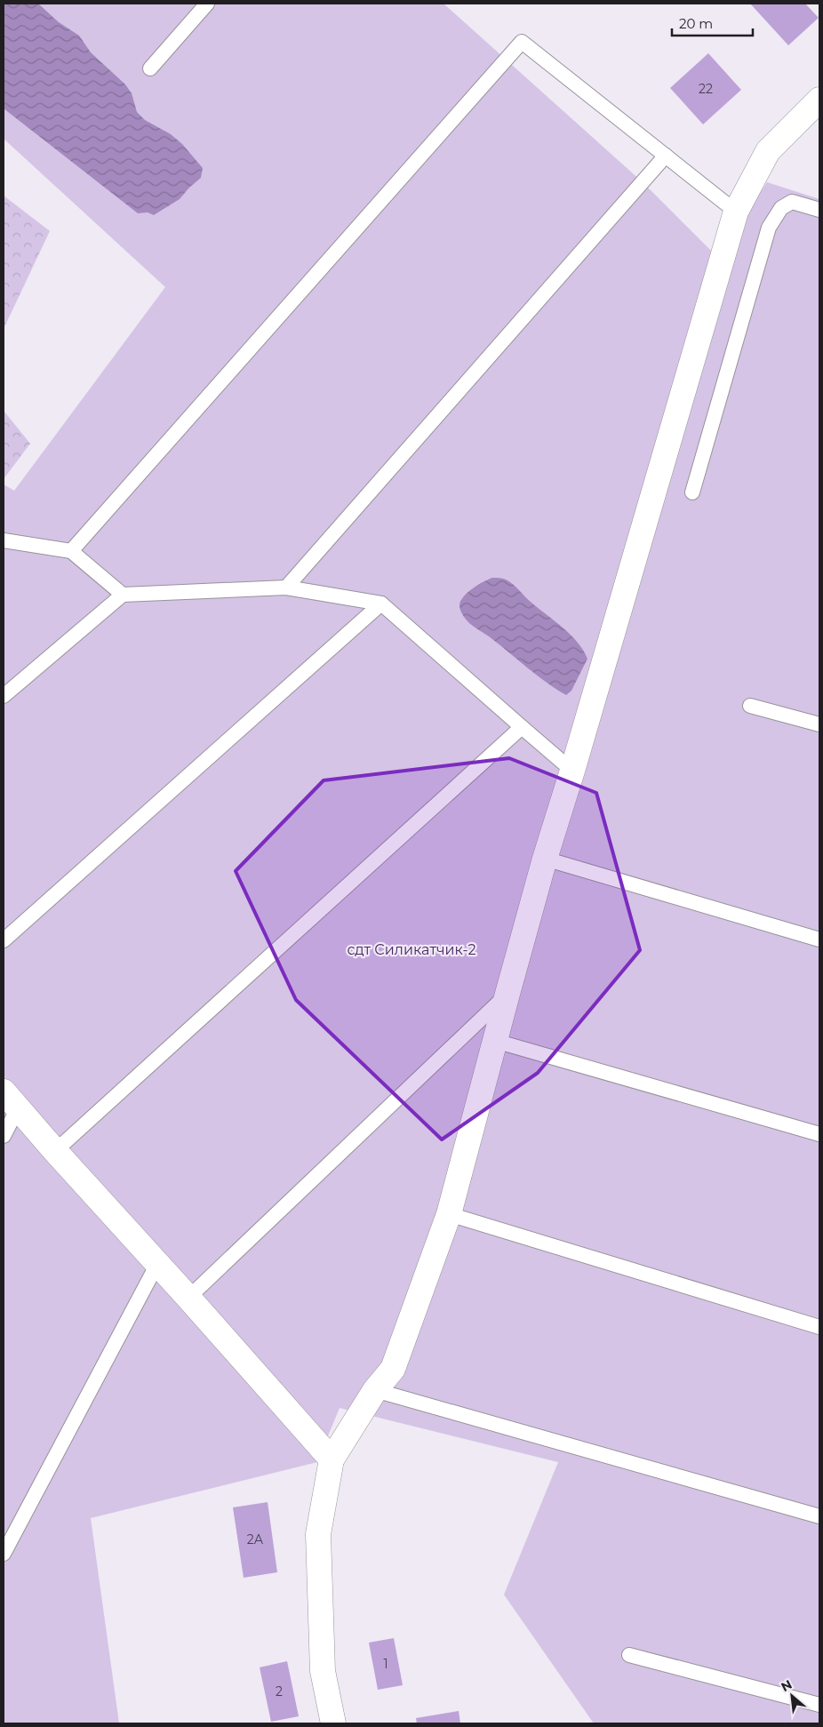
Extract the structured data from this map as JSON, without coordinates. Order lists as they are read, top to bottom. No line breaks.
{"parks":["сдт Силикатчик-2"],"house_numbers":["22","2А","1","2"],"scale_bar":"20 m","north":"top left"}
